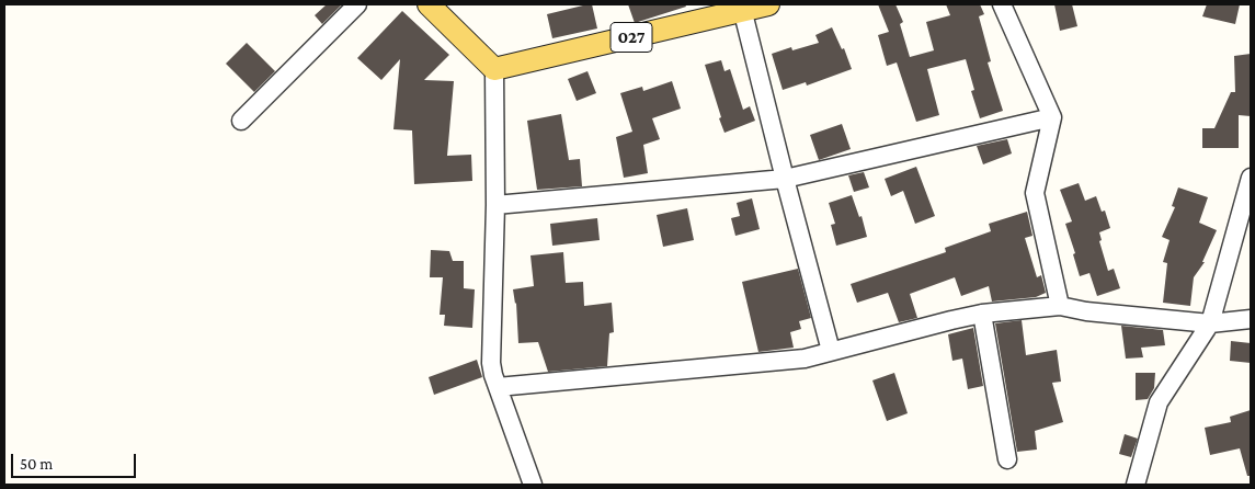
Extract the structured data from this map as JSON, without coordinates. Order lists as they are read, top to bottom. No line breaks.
{"streets":{"main road":["027"]},"scale_bar":"50 m"}
